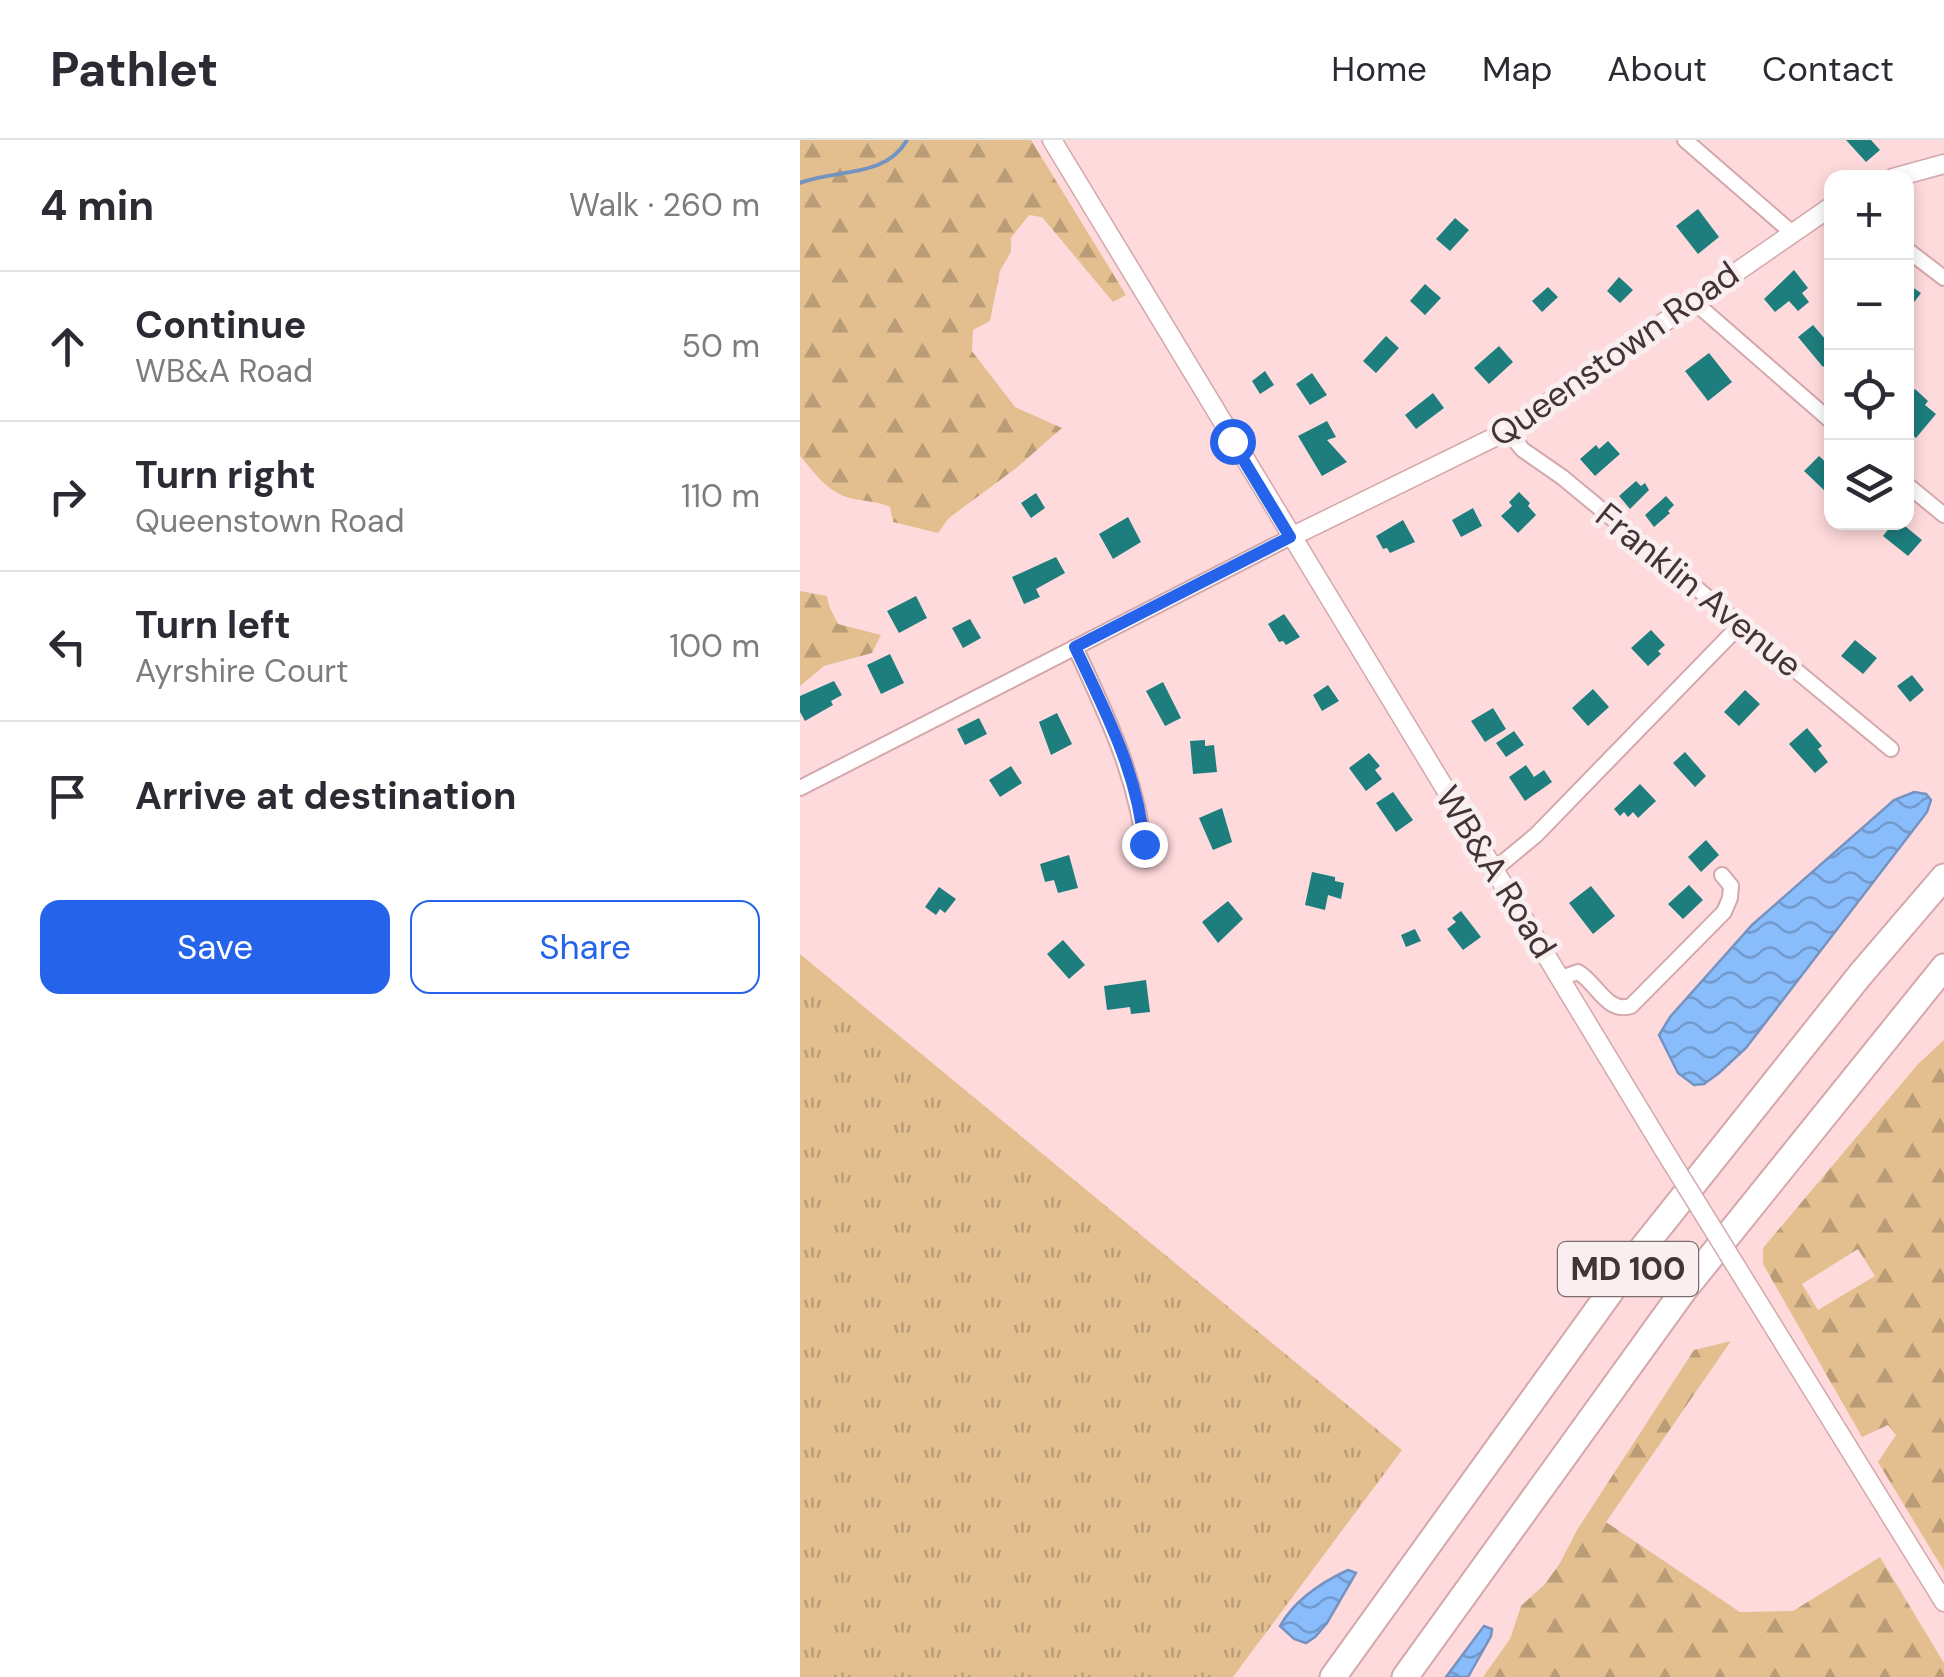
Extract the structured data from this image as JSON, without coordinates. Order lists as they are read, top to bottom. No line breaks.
{"streets":{"highway":["MD 100"],"street":["Queenstown Road","Franklin Avenue","WB&A Road"]},"crossings":[["Queenstown Road","Franklin Avenue"],["Queenstown Road","WB&A Road"]],"page":{"header":"Pathlet","nav":["Home","Map","About","Contact"],"heading":["4 min","Walk · 260 m"],"map_buttons":["+","−"],"list":[["Continue","WB&A Road","50 m"],["Turn right","Queenstown Road","110 m"],["Turn left","Ayrshire Court","100 m"],"Arrive at destination"],"buttons":["Save","Share"]}}
